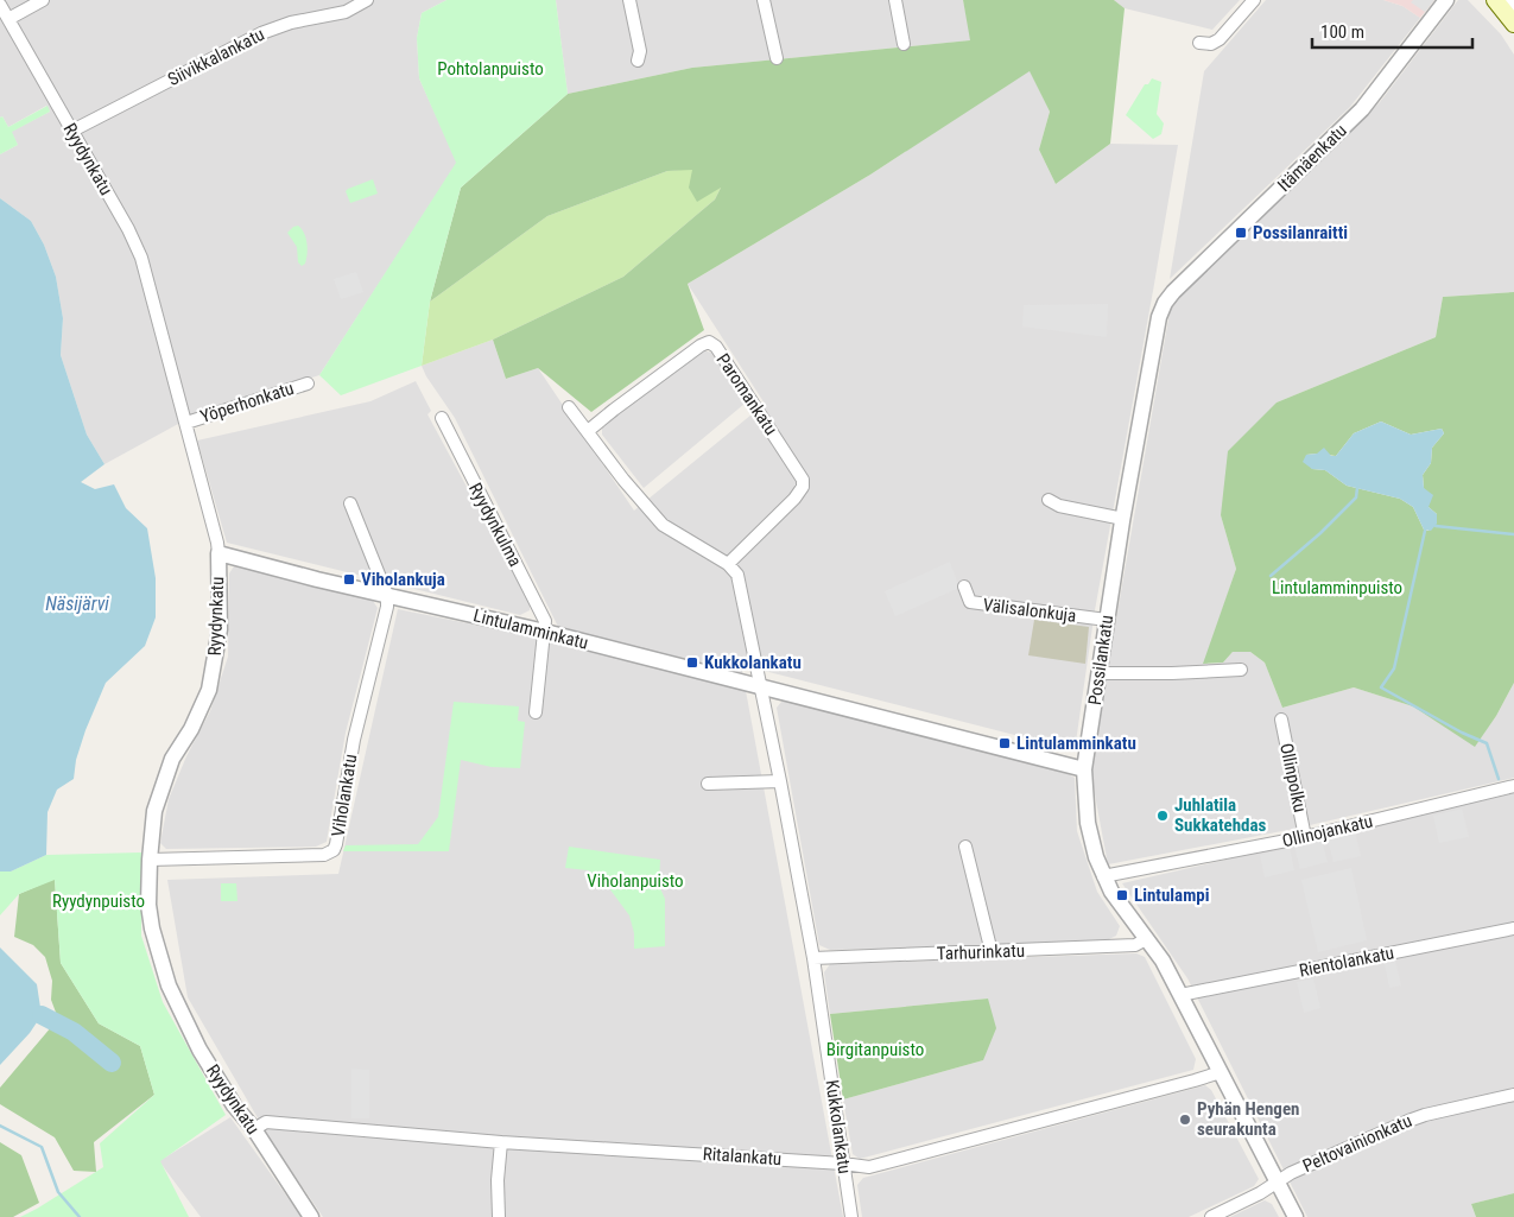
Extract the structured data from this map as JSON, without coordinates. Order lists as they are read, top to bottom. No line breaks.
{"streets":{"street":["Siivikkalankatu","Itämäenkatu","Ryydynkatu","Paromankatu","Yöperhonkatu","Ryydynkulma","Välisalonkuja","Lintulamminkatu","Possilankatu","Ollinpolku","Viholankatu","Ollinojankatu","Tarhurinkatu","Rientolankatu","Kukkolankatu","Peltovainionkatu","Ritalankatu"]},"crossings":[["Siivikkalankatu","Ryydynkatu"],["Itämäenkatu","Possilankatu"],["Ryydynkatu","Yöperhonkatu"],["Ryydynkatu","Lintulamminkatu"],["Ryydynkatu","Viholankatu"],["Ryydynkatu","Ritalankatu"],["Paromankatu","Kukkolankatu"],["Ryydynkulma","Lintulamminkatu"],["Välisalonkuja","Possilankatu"],["Lintulamminkatu","Possilankatu"],["Lintulamminkatu","Viholankatu"],["Lintulamminkatu","Kukkolankatu"],["Possilankatu","Ollinojankatu"],["Possilankatu","Tarhurinkatu"],["Possilankatu","Rientolankatu"],["Possilankatu","Peltovainionkatu"],["Possilankatu","Ritalankatu"],["Ollinpolku","Ollinojankatu"],["Tarhurinkatu","Kukkolankatu"],["Kukkolankatu","Ritalankatu"]],"water":["Näsijärvi"],"parks":["Pohtolanpuisto","Lintulamminpuisto","Viholanpuisto","Ryydynpuisto","Birgitanpuisto"],"places":{"transit":["Possilanraitti","Viholankuja","Kukkolankatu","Lintulamminkatu","Lintulampi"],"other":["Juhlatila Sukkatehdas","Pyhän Hengen seurakunta"]},"scale_bar":"100 m"}
